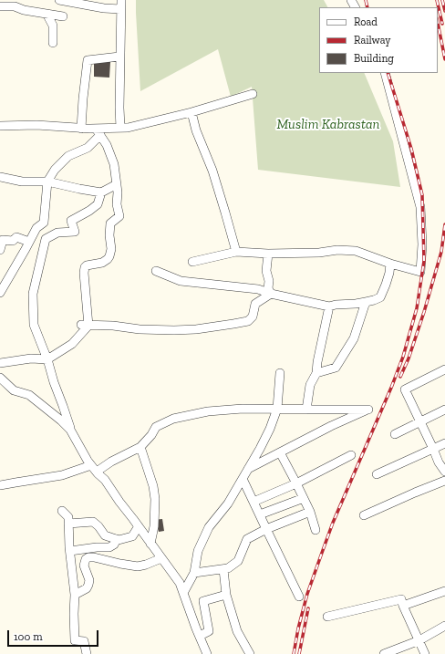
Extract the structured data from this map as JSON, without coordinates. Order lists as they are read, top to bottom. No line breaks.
{"parks":["Muslim Kabrastan"],"legend":["Road","Railway","Building"],"scale_bar":"100 m"}
